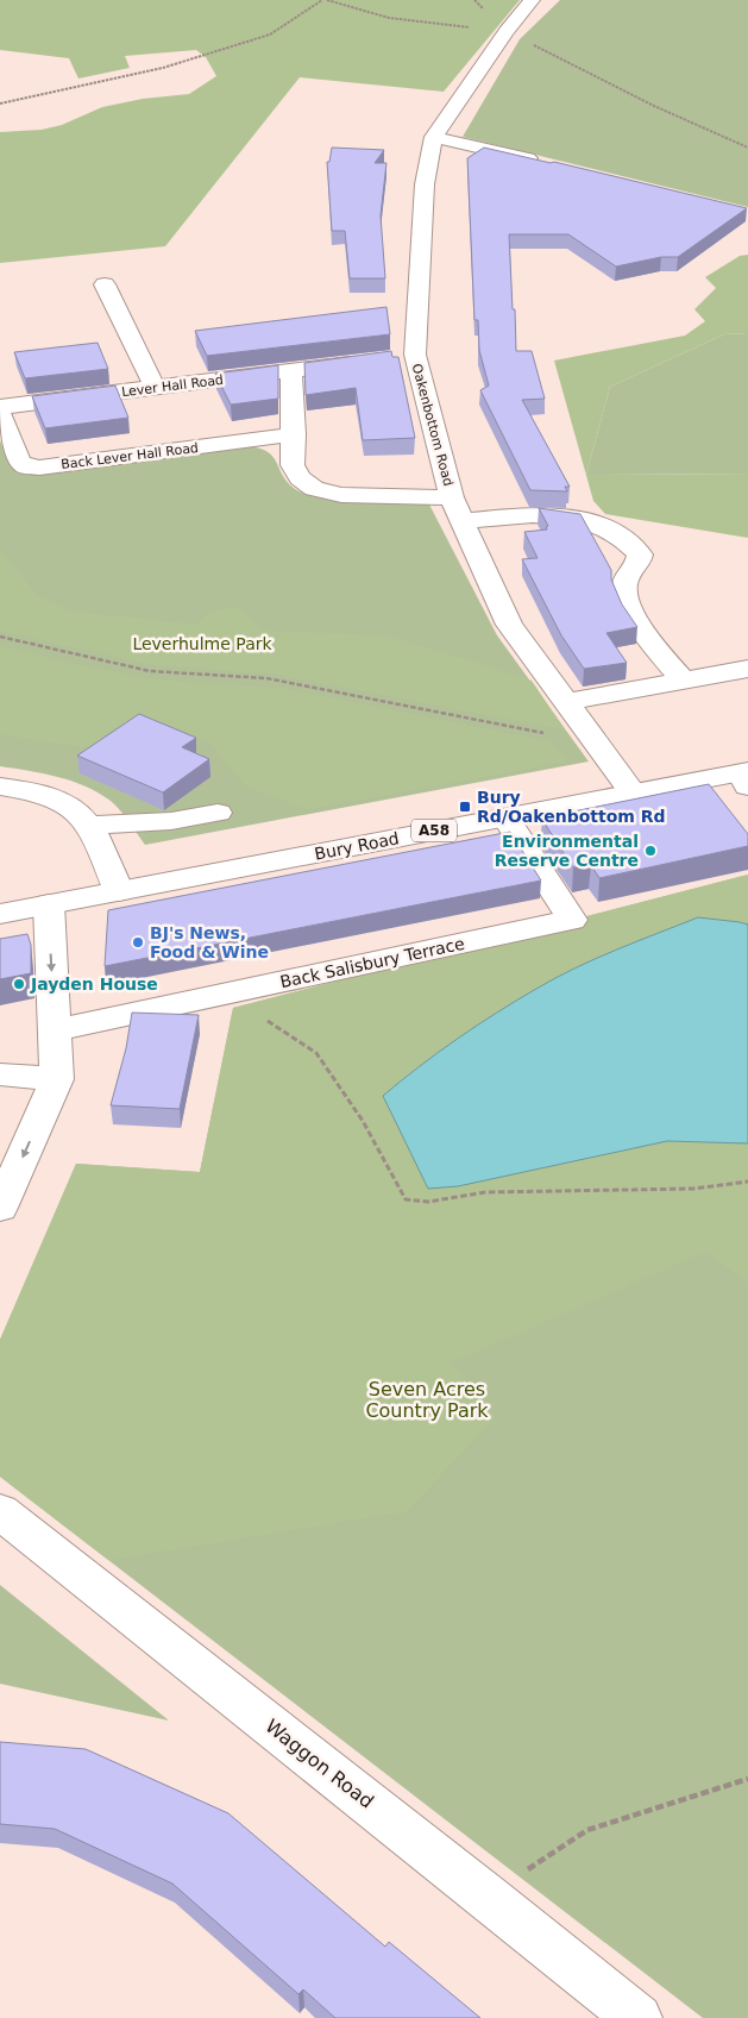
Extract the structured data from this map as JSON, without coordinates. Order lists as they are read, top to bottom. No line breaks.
{"streets":{"main road":["Lever Hall Road","Oakenbottom Road","Back Lever Hall Road","A58","Bury Road","Back Salisbury Terrace","Waggon Road"]},"crossings":[["Oakenbottom Road","Bury Road"],["Bury Road","Back Salisbury Terrace"]],"parks":["Leverhulme Park","Seven Acres Country Park"],"places":{"transit":["Bury Rd/Oakenbottom Rd"],"other":["Environmental Reserve Centre","BJ's News, Food & Wine","Jayden House"]}}
